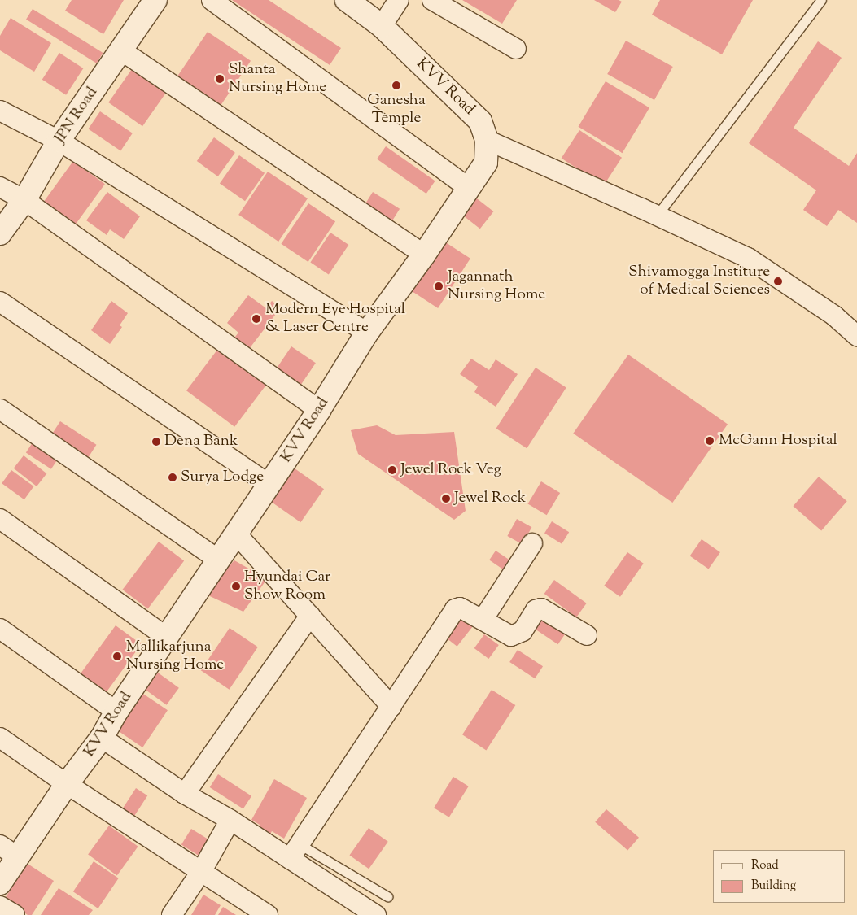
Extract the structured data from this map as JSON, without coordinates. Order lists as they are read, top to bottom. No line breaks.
{"streets":{"main road":["KVV Road","JPN Road"]},"places":["Shanta Nursing Home","Ganesha Temple","Shivamogga Institure of Medical Sciences","Jagannath Nursing Home","Modern Eye Hospital & Laser Centre","McGann Hospital","Dena Bank","Jewel Rock Veg","Surya Lodge","Jewel Rock","Hyundai Car Show Room","Mallikarjuna Nursing Home"],"legend":["Road","Building"]}
